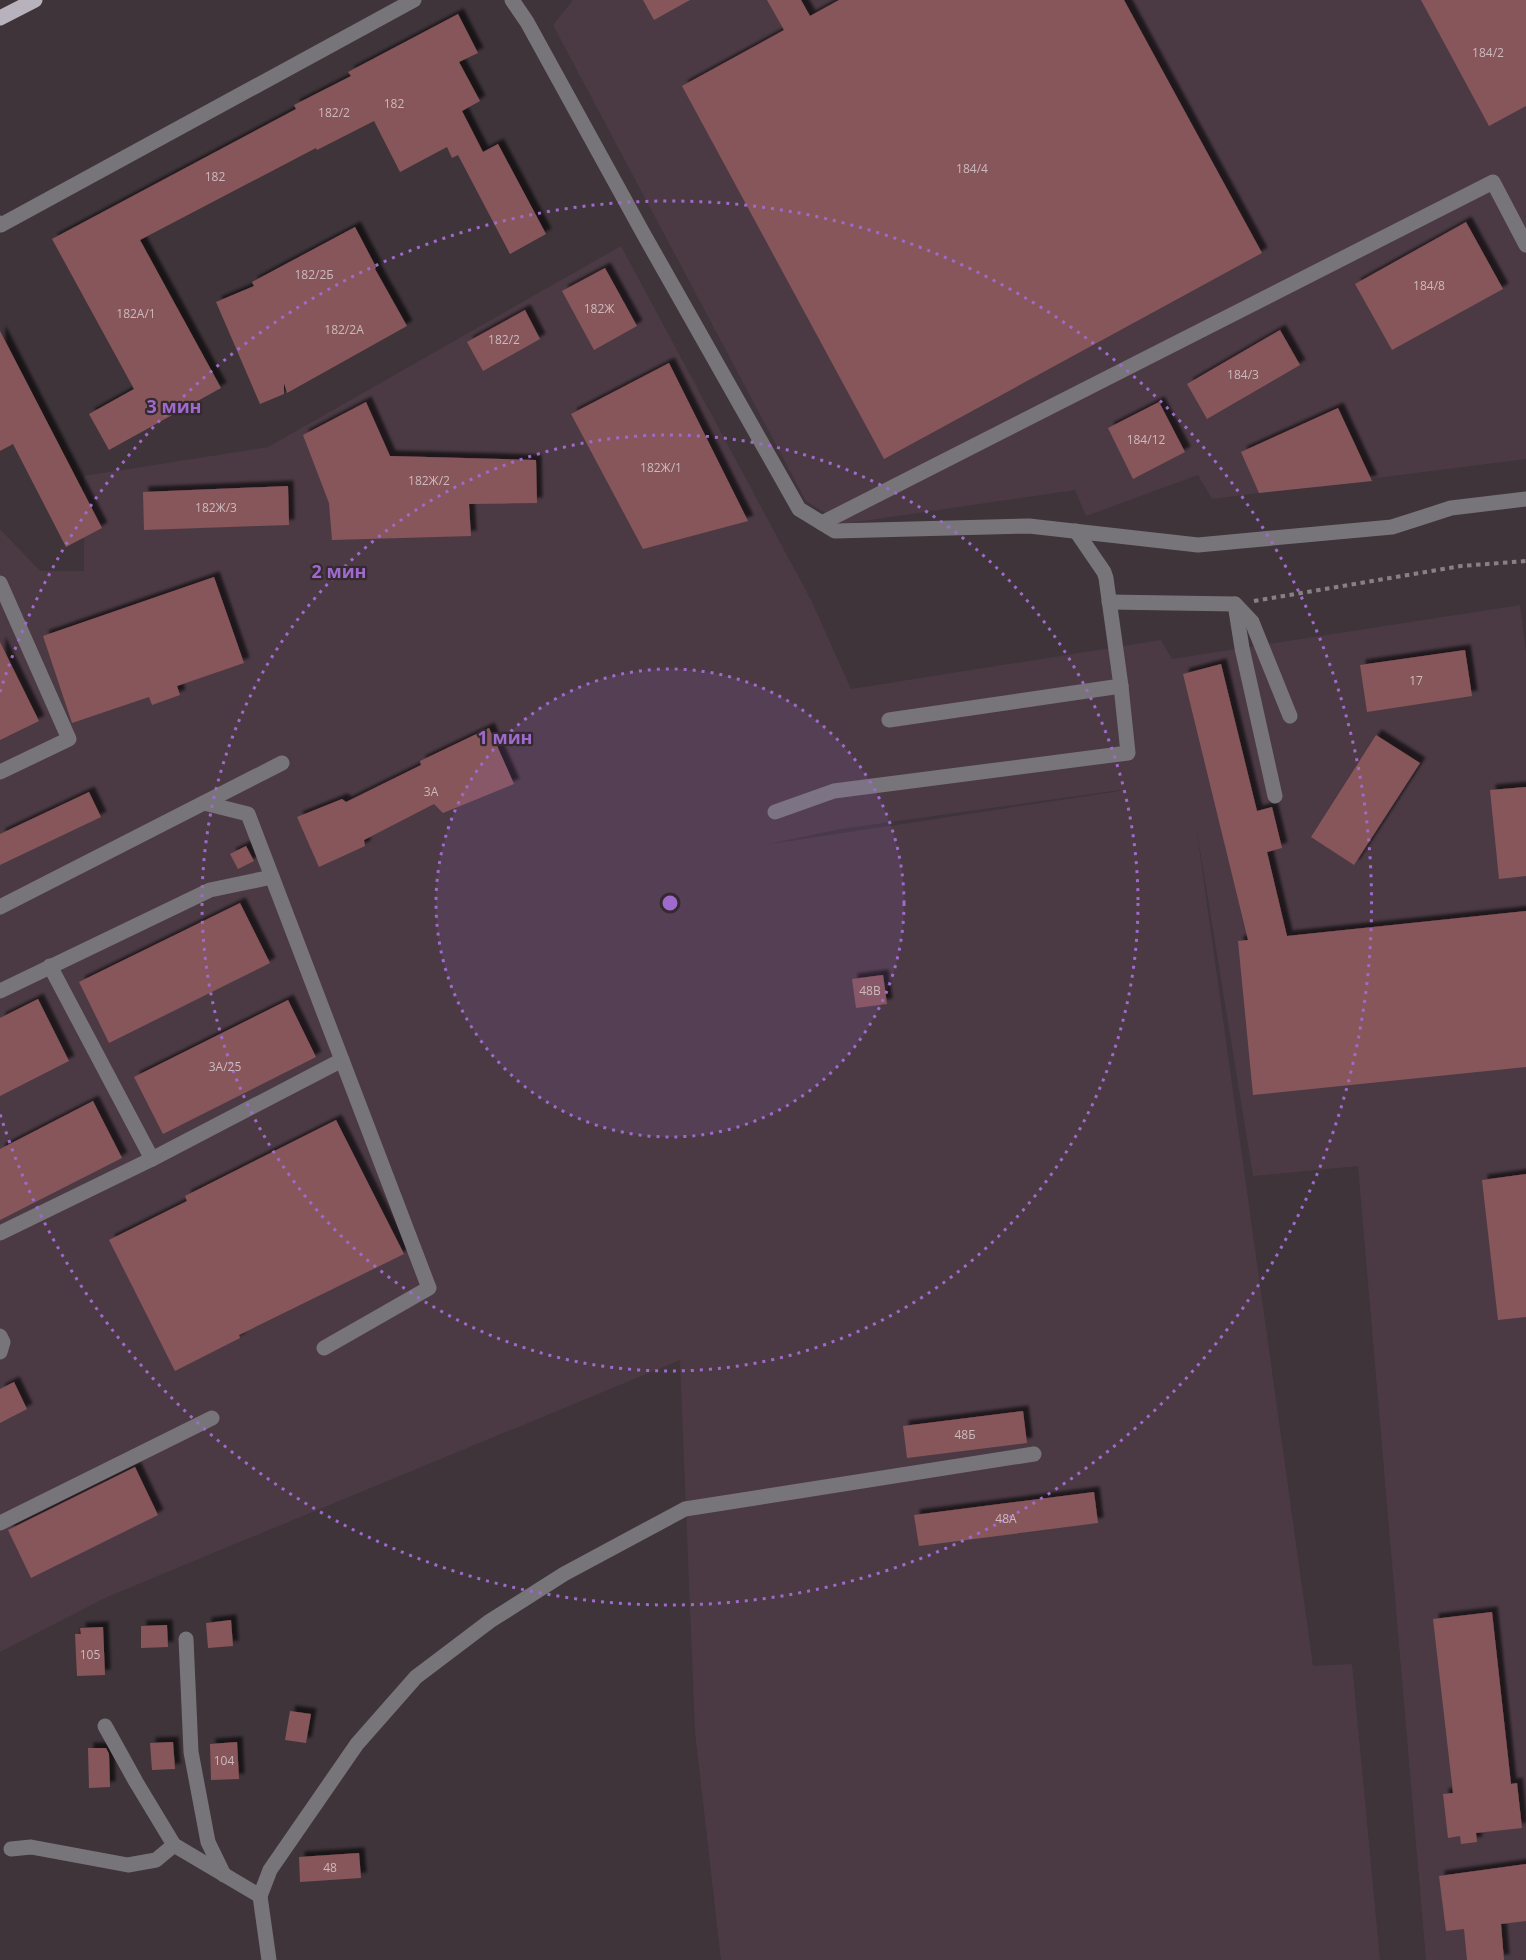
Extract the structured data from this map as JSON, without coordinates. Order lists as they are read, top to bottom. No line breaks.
{"house_numbers":["184/2","182","182/2","184/4","182","182/2Б","184/8","182Ж","182А/1","182/2А","182/2","184/3","184/12","182Ж/1","182Ж/2","182Ж/3","17","3А","48В","3А/25","48Б","48А","105","104","48"],"rings":["3 мин","2 мин","1 мин"]}
